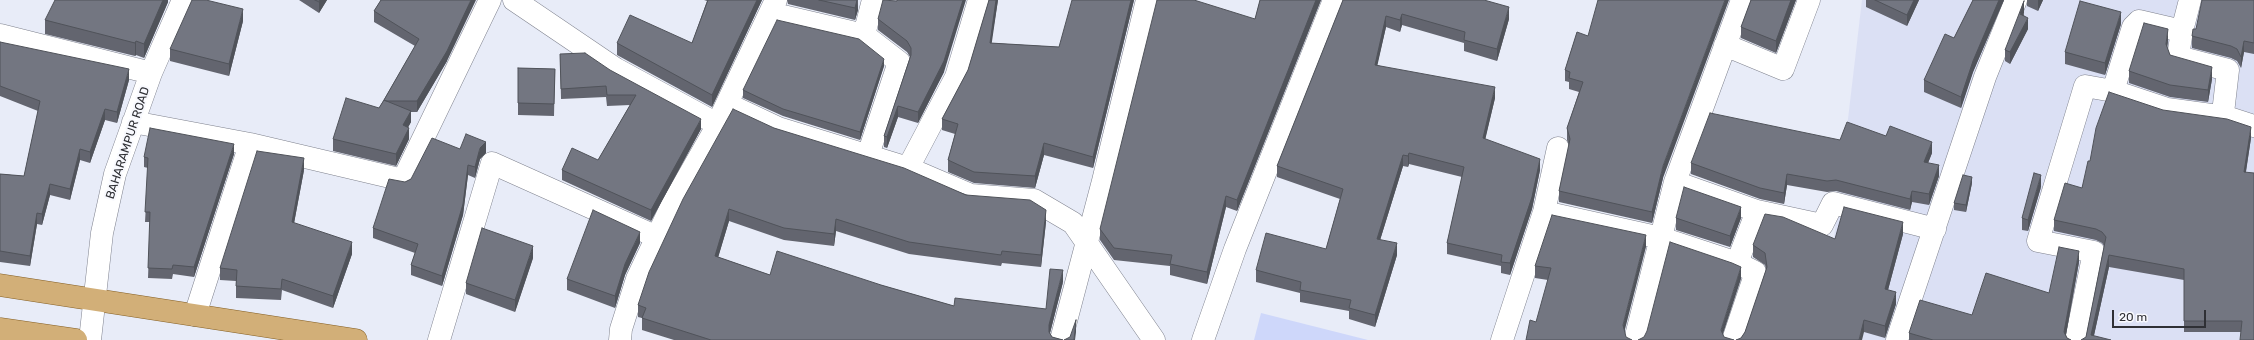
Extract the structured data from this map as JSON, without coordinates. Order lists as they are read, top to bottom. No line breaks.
{"streets":{"street":["BAHARAMPUR ROAD"]},"scale_bar":"20 m"}
